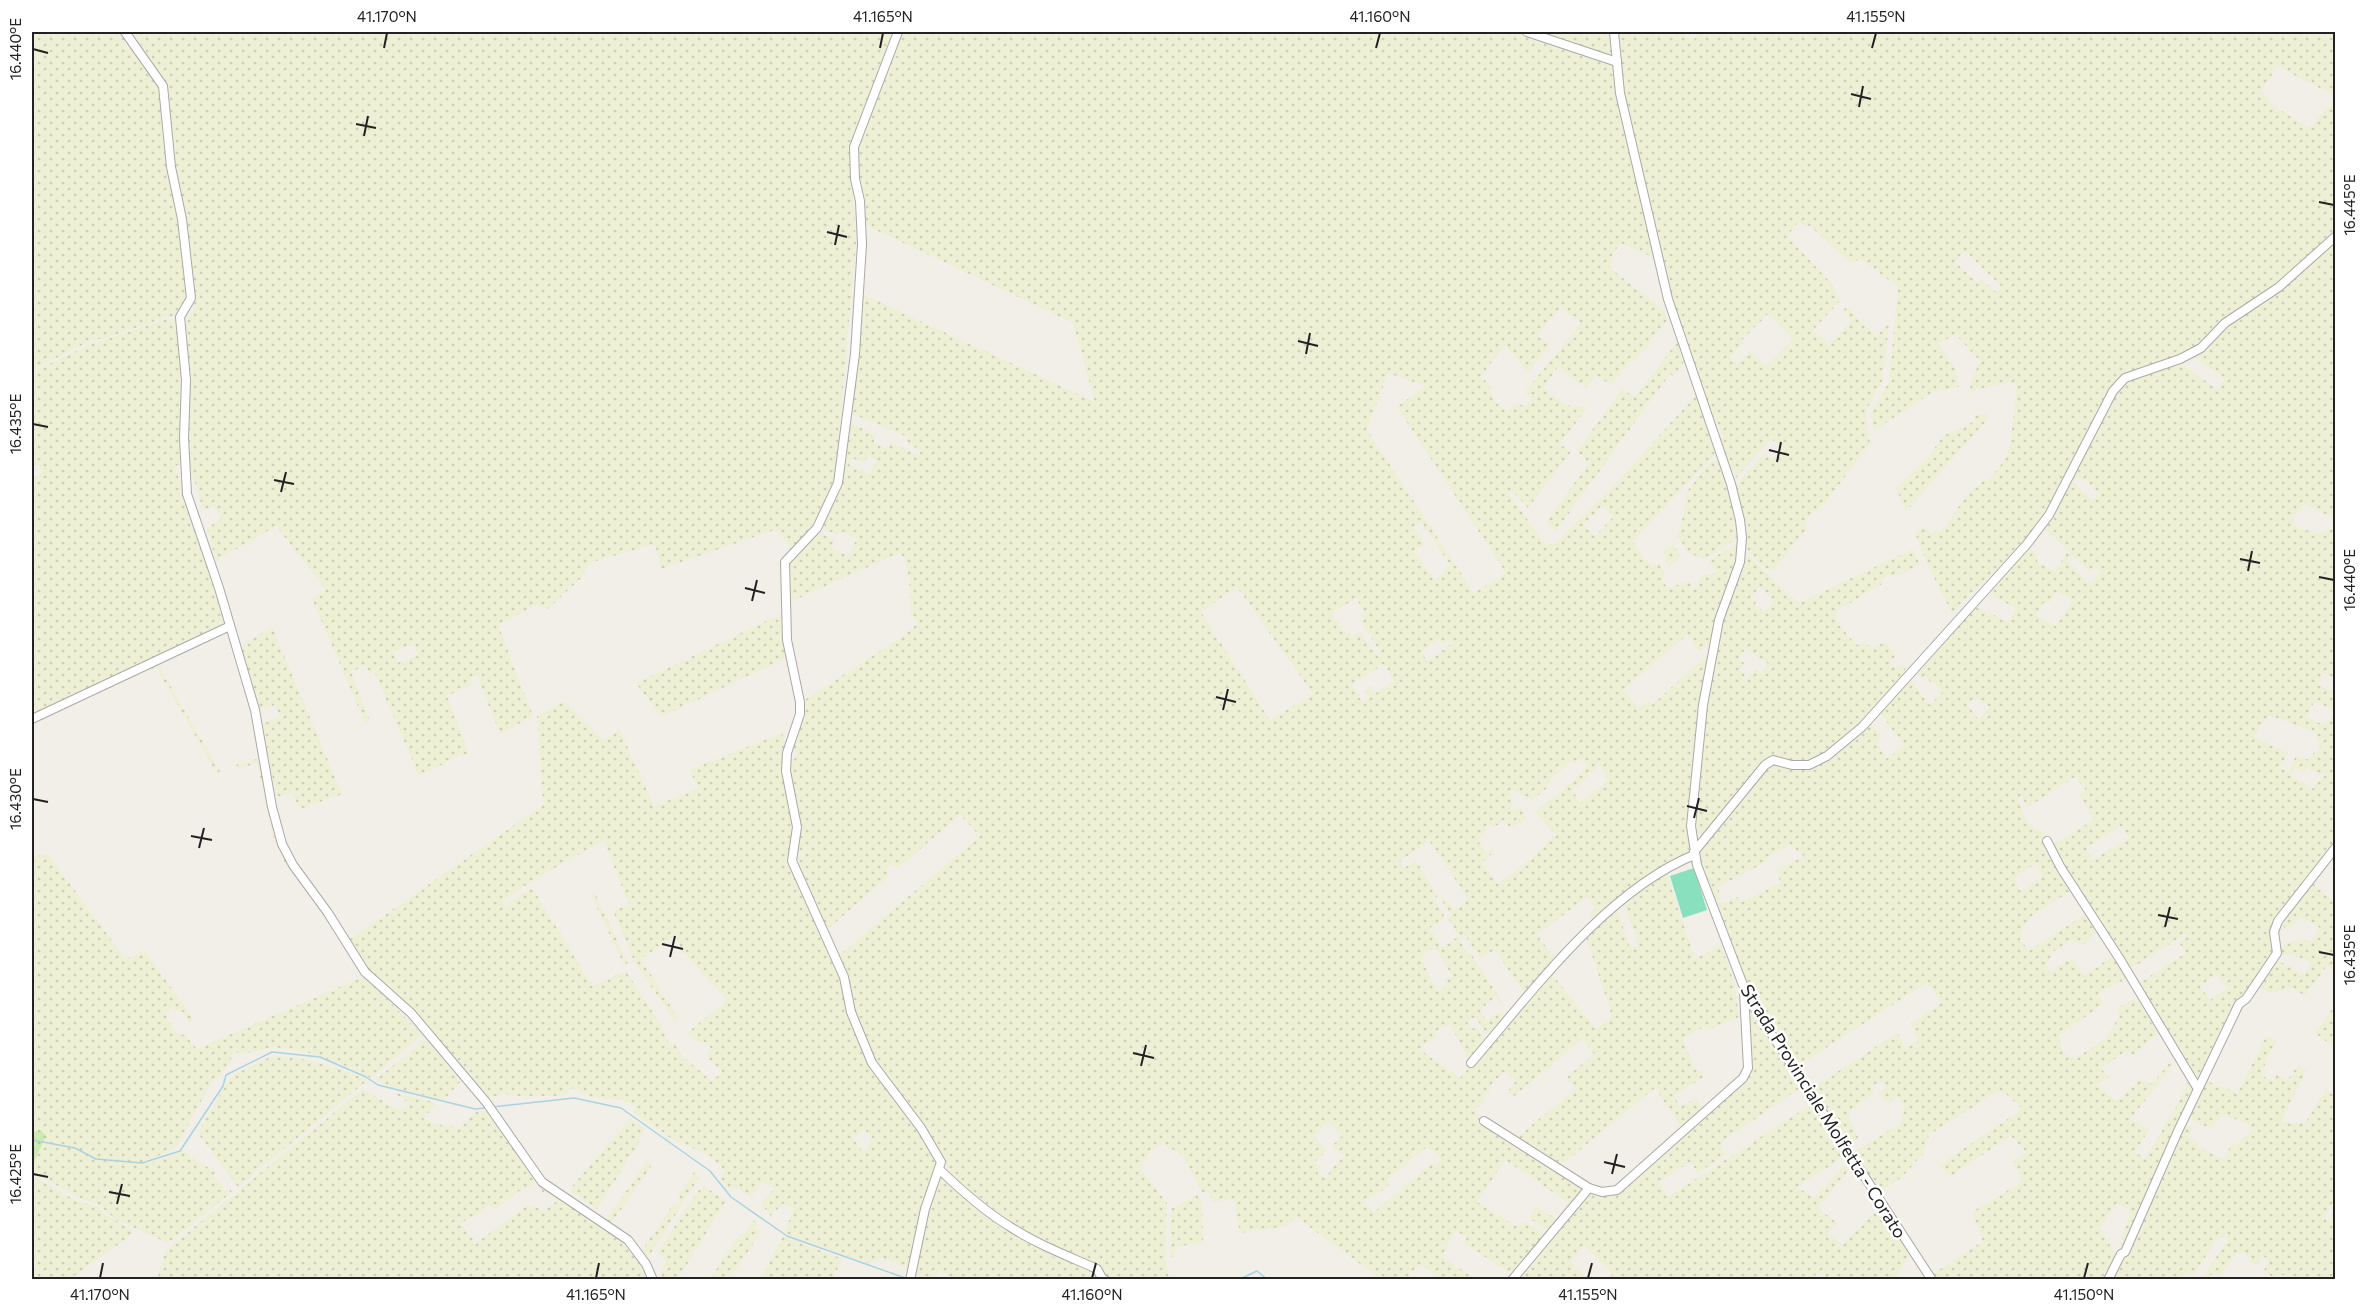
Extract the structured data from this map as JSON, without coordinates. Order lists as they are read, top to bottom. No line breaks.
{"streets":{"street":["Strada Provinciale Molfetta - Corato"]},"coordinates":["41.170°N","41.165°N","41.160°N","41.155°N","16.440°E","16.445°E","16.435°E","16.430°E","16.425°E","41.150°N"]}
